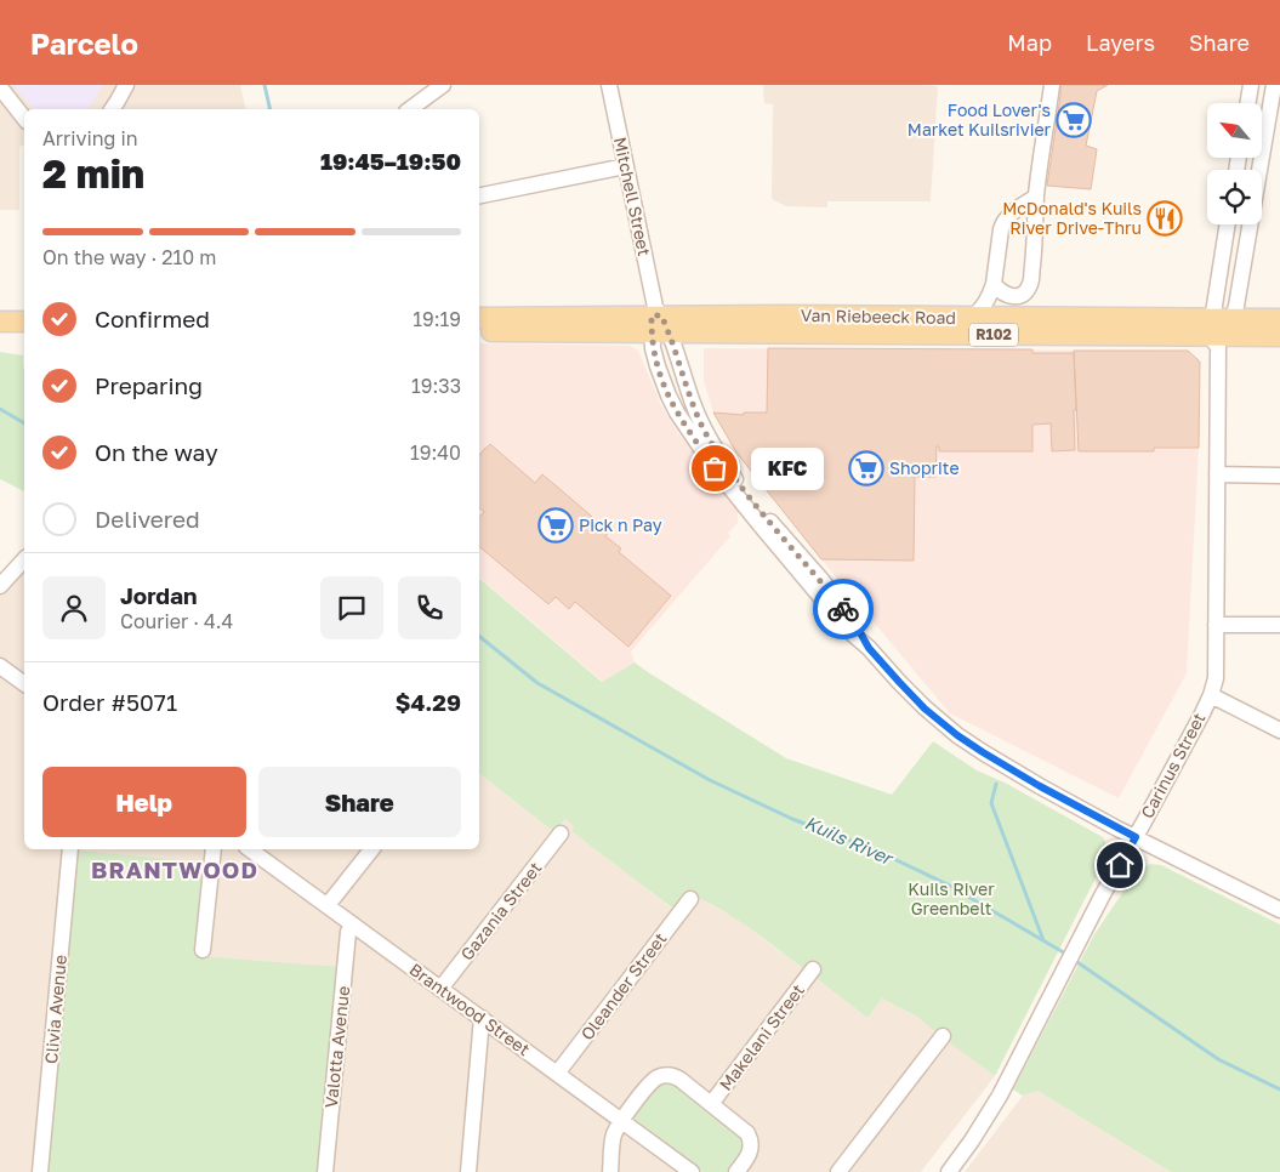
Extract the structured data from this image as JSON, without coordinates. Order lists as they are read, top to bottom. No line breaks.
{"streets":{"main road":["Van Riebeeck Road","R102"],"street":["Mitchell Street","Carinus Street","Gazania Street","Oleander Street","Clivia Avenue","Brantwood Street","Makelani Street","Valotta Avenue"]},"crossings":[["Mitchell Street","Van Riebeeck Road"],["Van Riebeeck Road","Carinus Street"],["Gazania Street","Brantwood Street"],["Oleander Street","Brantwood Street"],["Brantwood Street","Makelani Street"],["Brantwood Street","Valotta Avenue"]],"districts":["BRANTWOOD"],"water":["Kuils River"],"parks":["Kuils River Greenbelt"],"places":{"supermarket":["Food Lover's Market Kuilsrivier","Shoprite","Pick n Pay"],"restaurant":["McDonald's Kuils River Drive-Thru"],"other":["KFC"]},"north":"top left","page":{"header":"Parcelo","nav":["Map","Layers","Share"],"heading":["2 min","Arriving in","19:45–19:50"],"panel":["Jordan","Courier · 4.4","Order #5071","$4.29"],"bar":"On the way · 210 m","list":[["Confirmed","19:19"],["Preparing","19:33"],["On the way","19:40"],"Delivered"],"bubble":"KFC","buttons":["Help","Share"]}}
